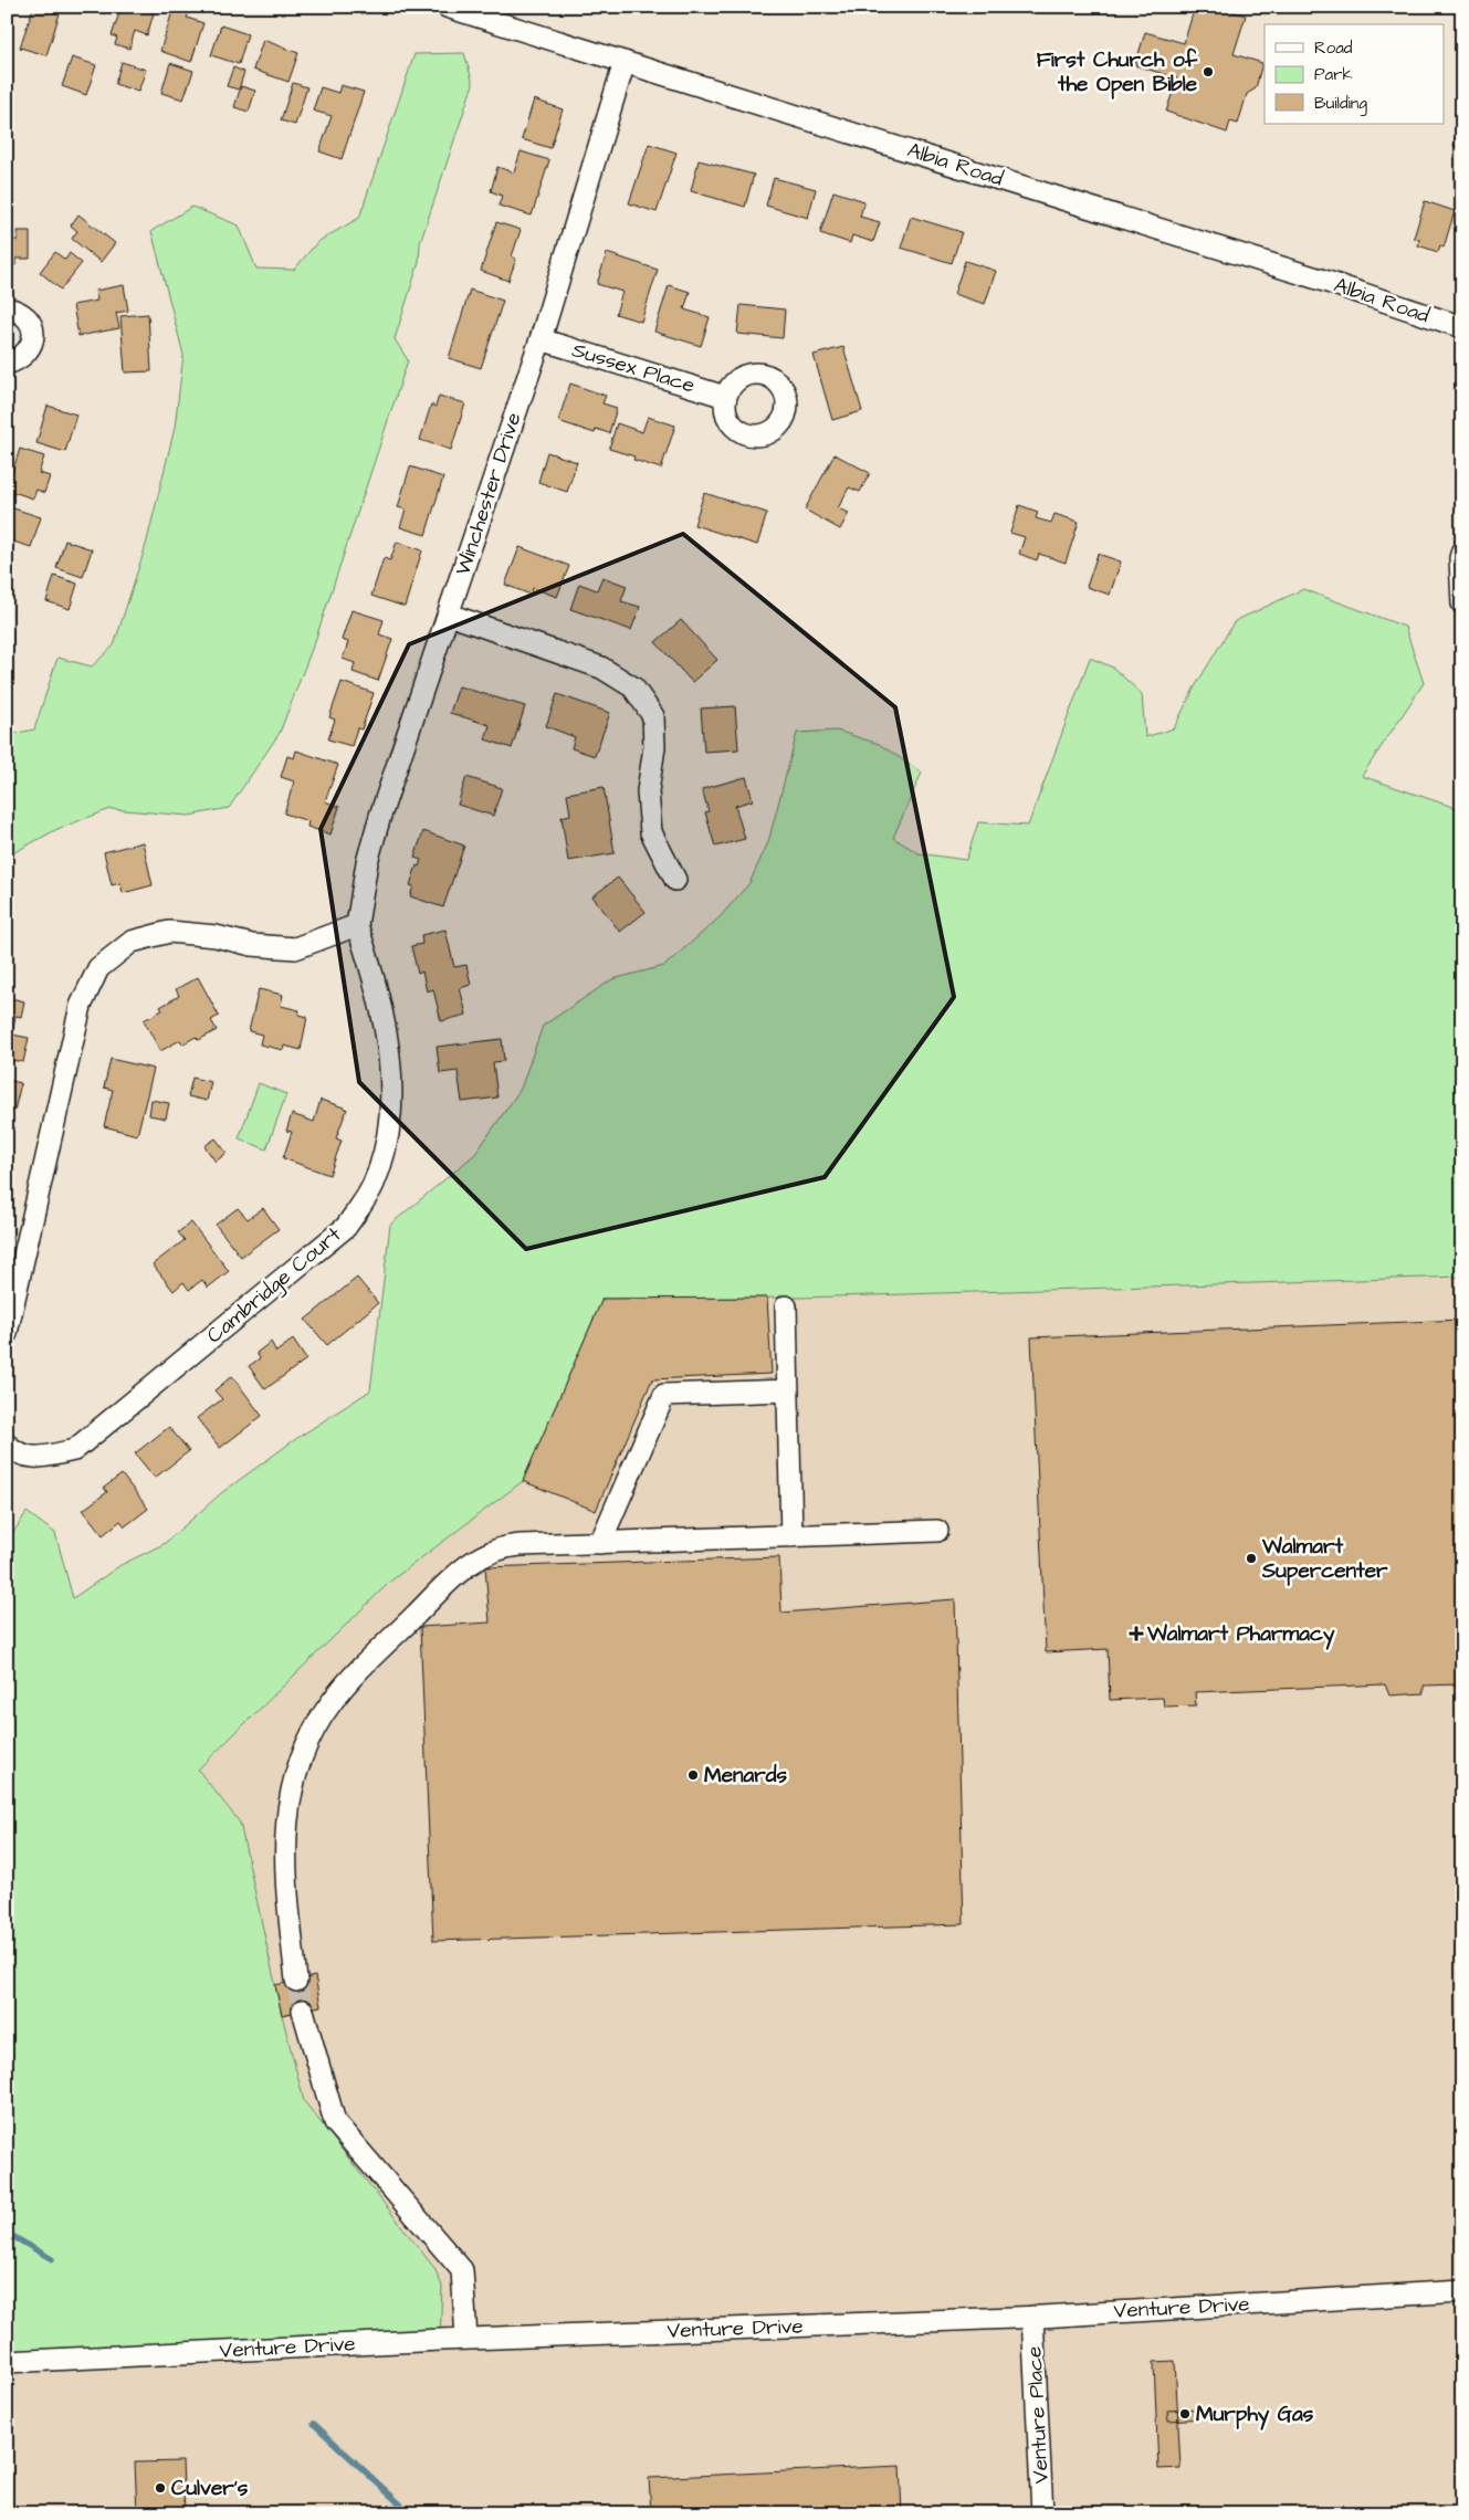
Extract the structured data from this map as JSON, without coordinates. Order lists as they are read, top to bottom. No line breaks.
{"streets":{"street":["Albia Road","Sussex Place","Winchester Drive","Cambridge Court","Venture Drive","Venture Place"]},"crossings":[["Albia Road","Winchester Drive"],["Sussex Place","Winchester Drive"],["Winchester Drive","Cambridge Court"],["Venture Drive","Venture Place"]],"places":{"other":["First Church of the Open Bible","Walmart Supercenter","Menards","Murphy Gas","Culver's"],"health":["Walmart Pharmacy"]},"legend":["Road","Park","Building"]}
